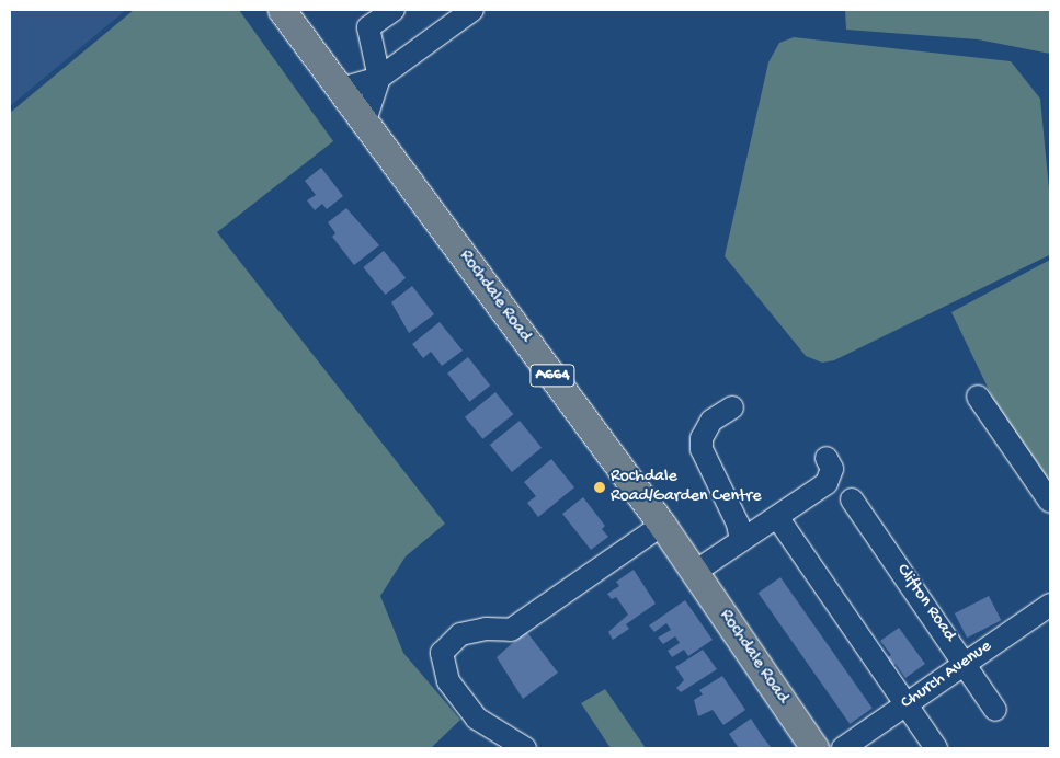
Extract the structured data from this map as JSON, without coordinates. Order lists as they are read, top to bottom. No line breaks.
{"streets":{"main road":["Rochdale Road","A664"],"street":["Clifton Road","Church Avenue"]},"crossings":[["Clifton Road","Church Avenue"]],"places":["Rochdale Road/Garden Centre"]}
